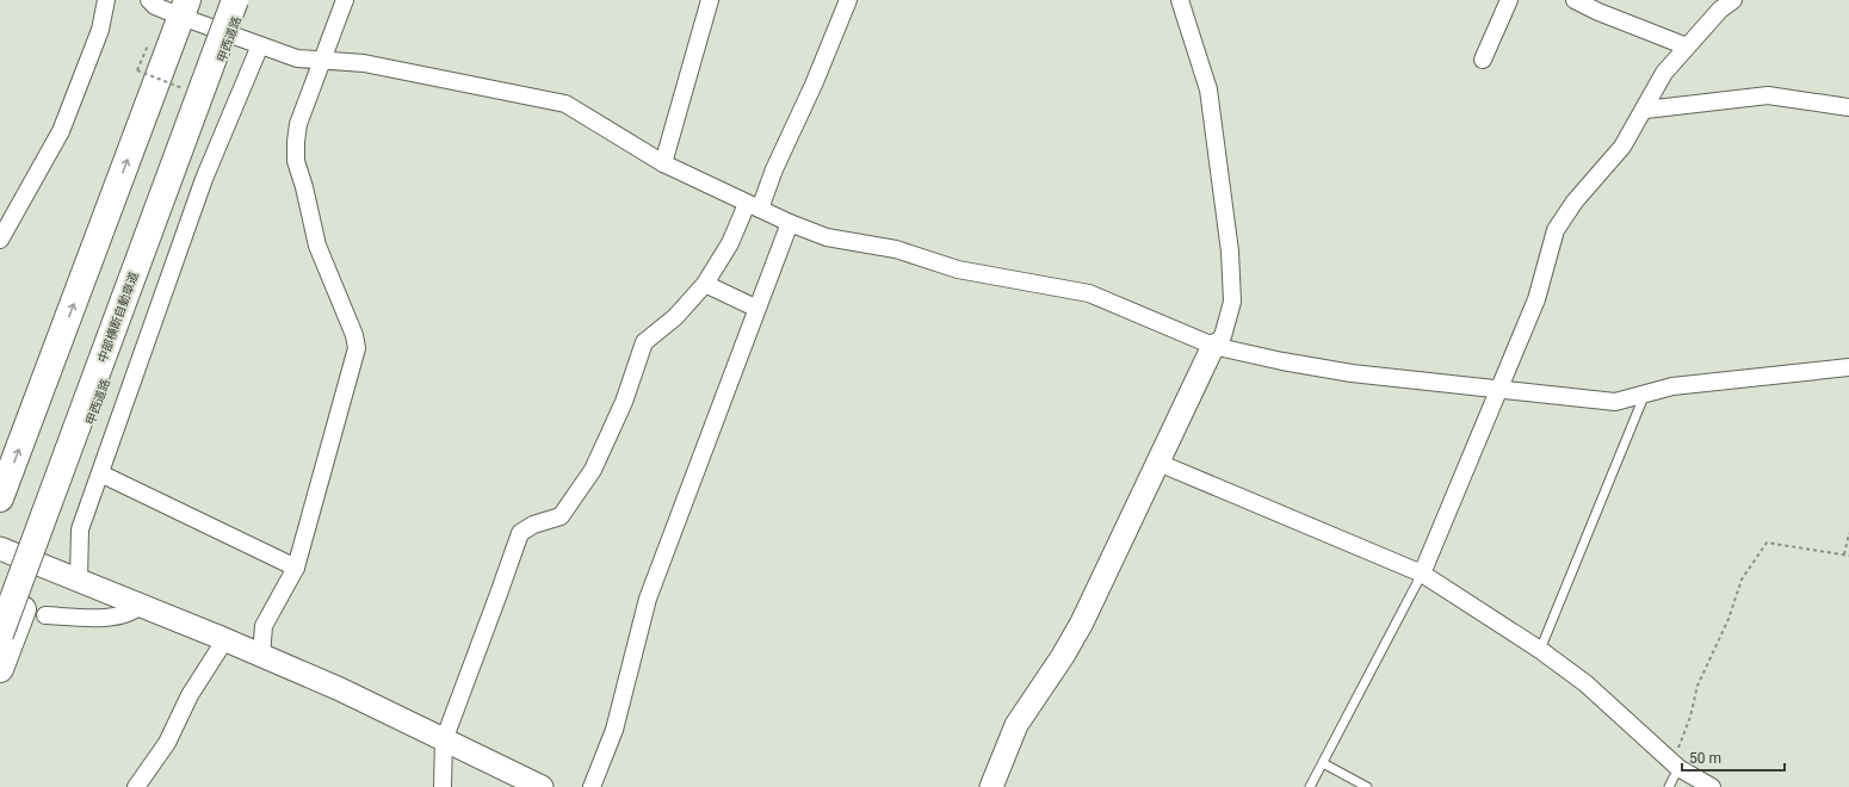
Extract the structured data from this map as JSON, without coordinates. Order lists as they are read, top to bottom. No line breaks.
{"streets":{"highway":["甲西道路","中部横断自動車道"]},"scale_bar":"50 m"}
